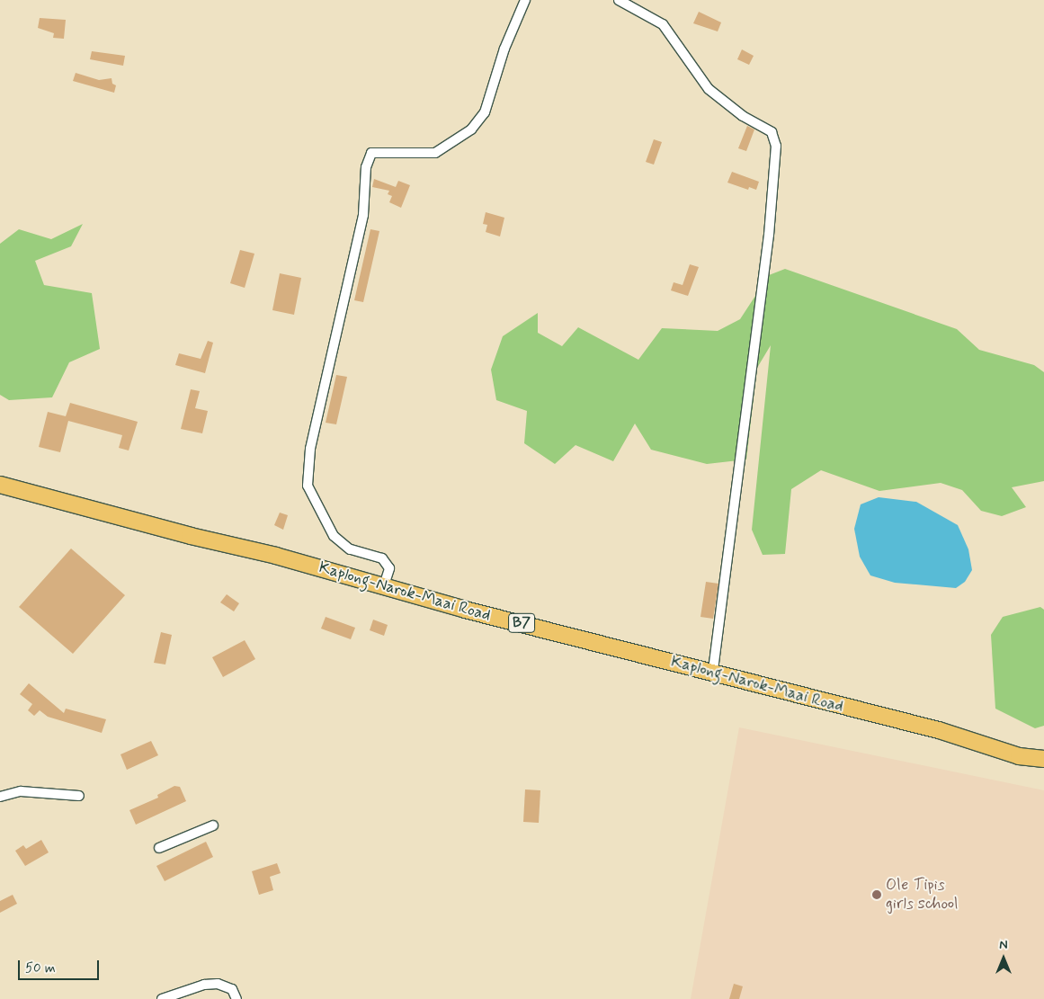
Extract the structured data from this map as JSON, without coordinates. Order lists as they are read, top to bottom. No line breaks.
{"streets":{"highway":["Kaplong-Narok-Maai Road","B7"]},"places":["Ole Tipis girls school"],"scale_bar":"50 m","north":"top"}
